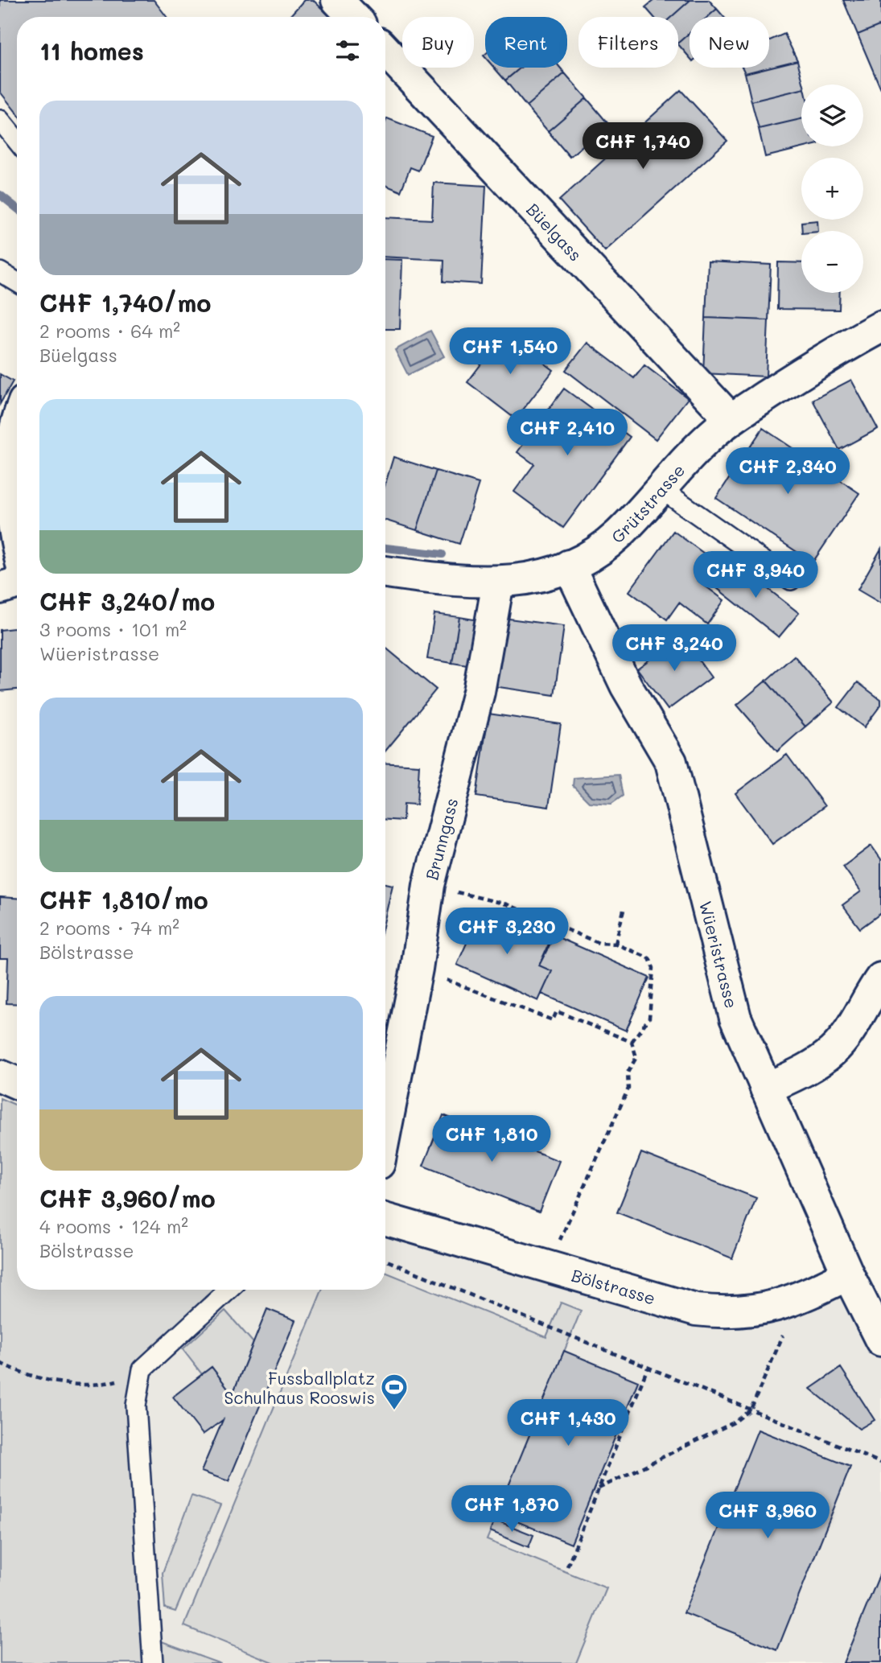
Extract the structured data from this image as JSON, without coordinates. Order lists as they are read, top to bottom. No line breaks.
{"streets":{"street":["Büelgass","Grütstrasse","Brunngass","Wüeristrasse","Bölstrasse"]},"crossings":[["Büelgass","Grütstrasse"],["Grütstrasse","Brunngass"],["Grütstrasse","Wüeristrasse"],["Wüeristrasse","Bölstrasse"]],"places":{"sports":["Fussballplatz Schulhaus Rooswis"]},"page":{"chip":["Buy","Rent","Filters","New"],"heading":"11 homes","map_buttons":["+","−"],"list":[{"name":"CHF 1,740/mo","note":"2 rooms · 64 m² · Büelgass"},{"name":"CHF 3,240/mo","note":"3 rooms · 101 m² · Wüeristrasse"},{"name":"CHF 1,810/mo","note":"2 rooms · 74 m² · Bölstrasse"},{"name":"CHF 3,960/mo","note":"4 rooms · 124 m² · Bölstrasse"}],"price":["CHF 1,740","CHF 1,540","CHF 2,410","CHF 2,340","CHF 3,940","CHF 3,240","CHF 3,230","CHF 1,810","CHF 1,430","CHF 1,870","CHF 3,960"]}}
